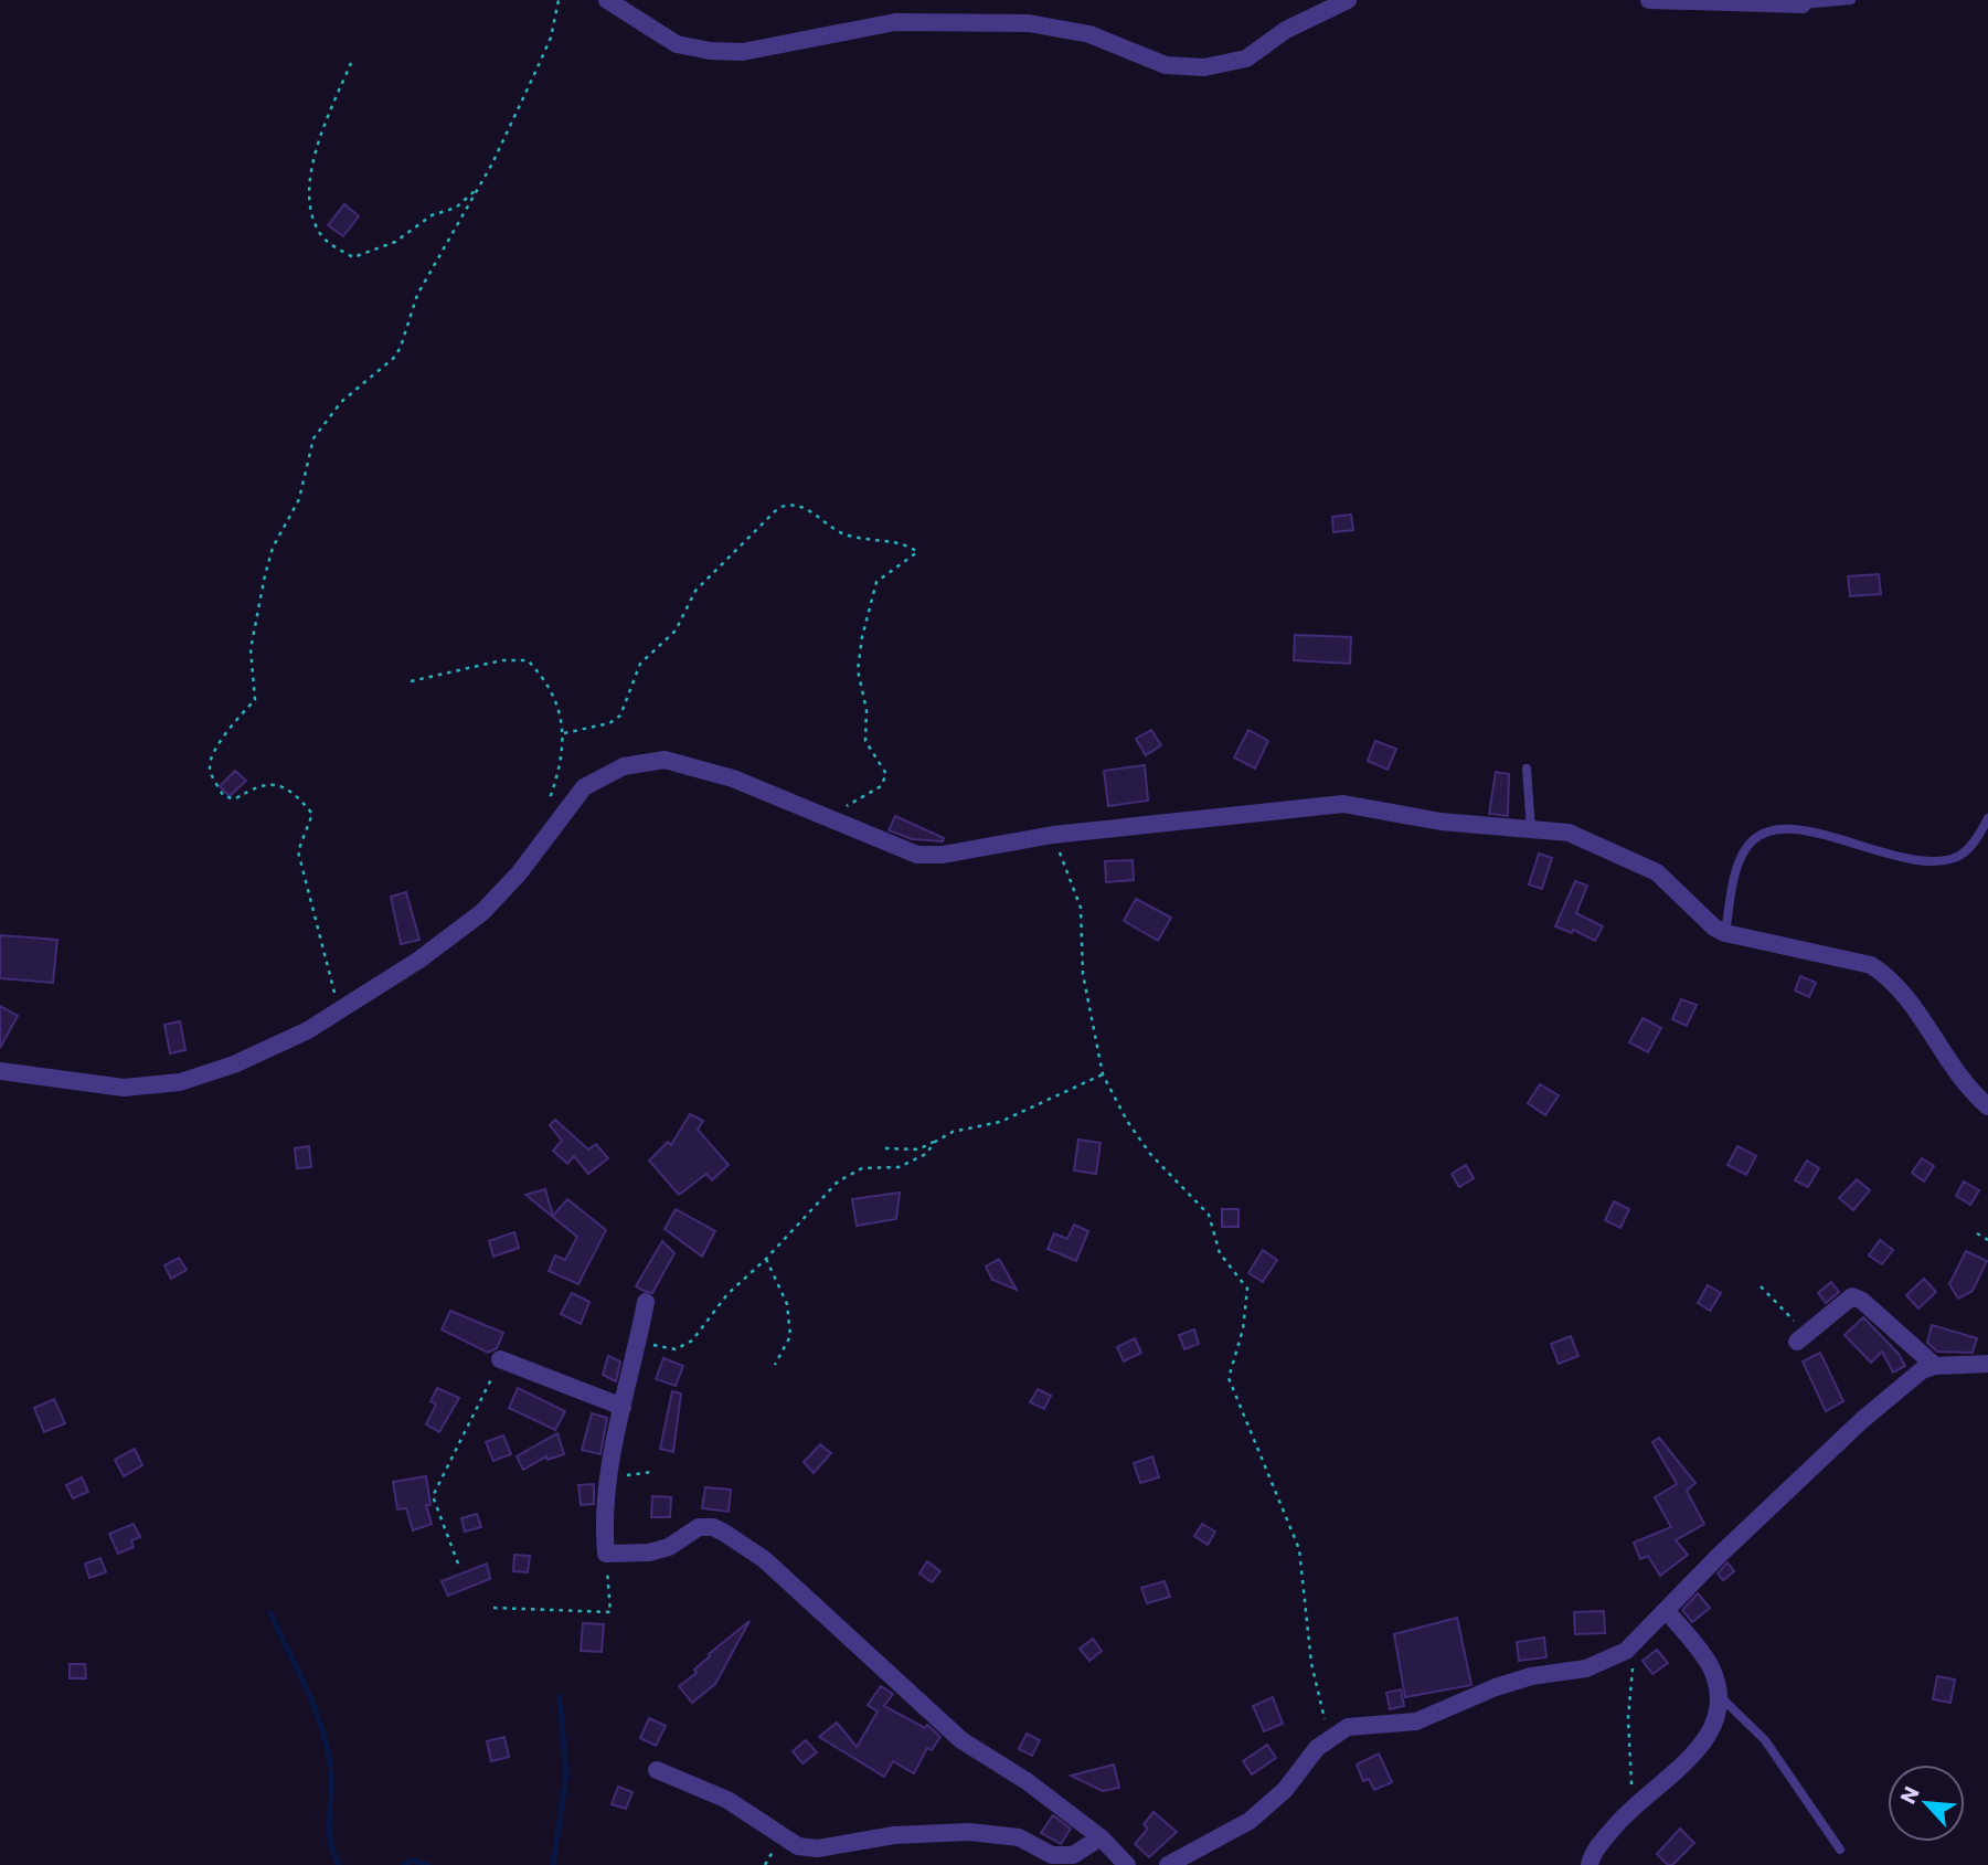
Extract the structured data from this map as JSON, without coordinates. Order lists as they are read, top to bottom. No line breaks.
{"north":"top left"}
